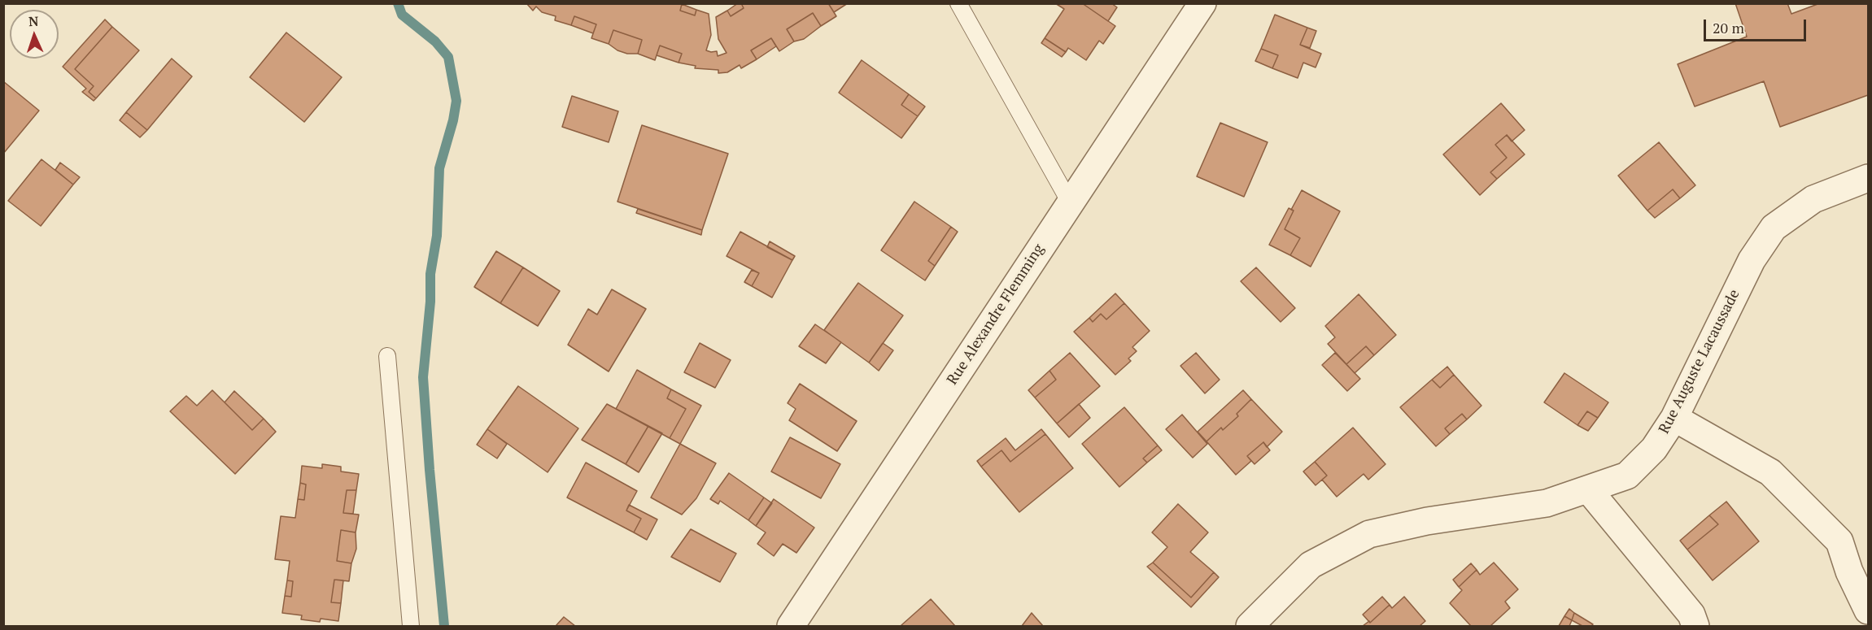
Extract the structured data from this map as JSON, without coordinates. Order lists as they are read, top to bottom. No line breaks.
{"streets":{"street":["Rue Alexandre Flemming","Rue Auguste Lacaussade"]},"scale_bar":"20 m","north":"top"}
